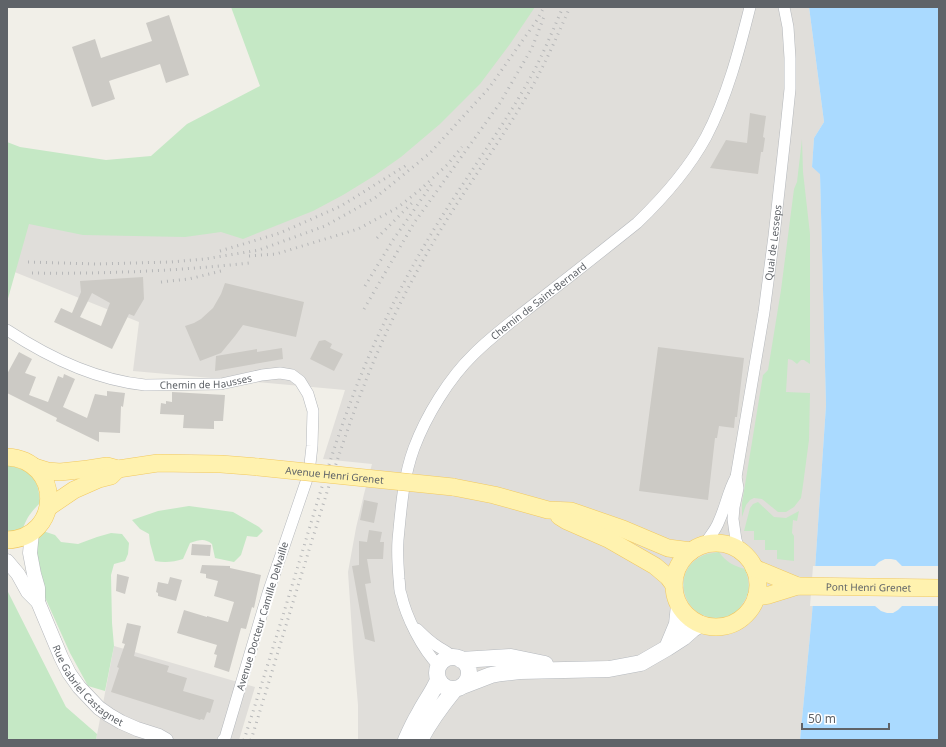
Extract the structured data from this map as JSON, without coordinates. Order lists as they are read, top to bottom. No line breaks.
{"streets":{"main road":["Avenue Henri Grenet","Pont Henri Grenet"],"street":["Quai de Lesseps","Chemin de Saint-Bernard","Chemin de Hausses","Avenue Docteur Camille Delvaille","Rue Gabriel Castagnet"]},"crossings":[["Quai de Lesseps","Avenue Henri Grenet"],["Quai de Lesseps","Pont Henri Grenet"],["Chemin de Hausses","Avenue Docteur Camille Delvaille"],["Avenue Henri Grenet","Pont Henri Grenet"]],"scale_bar":"50 m"}
